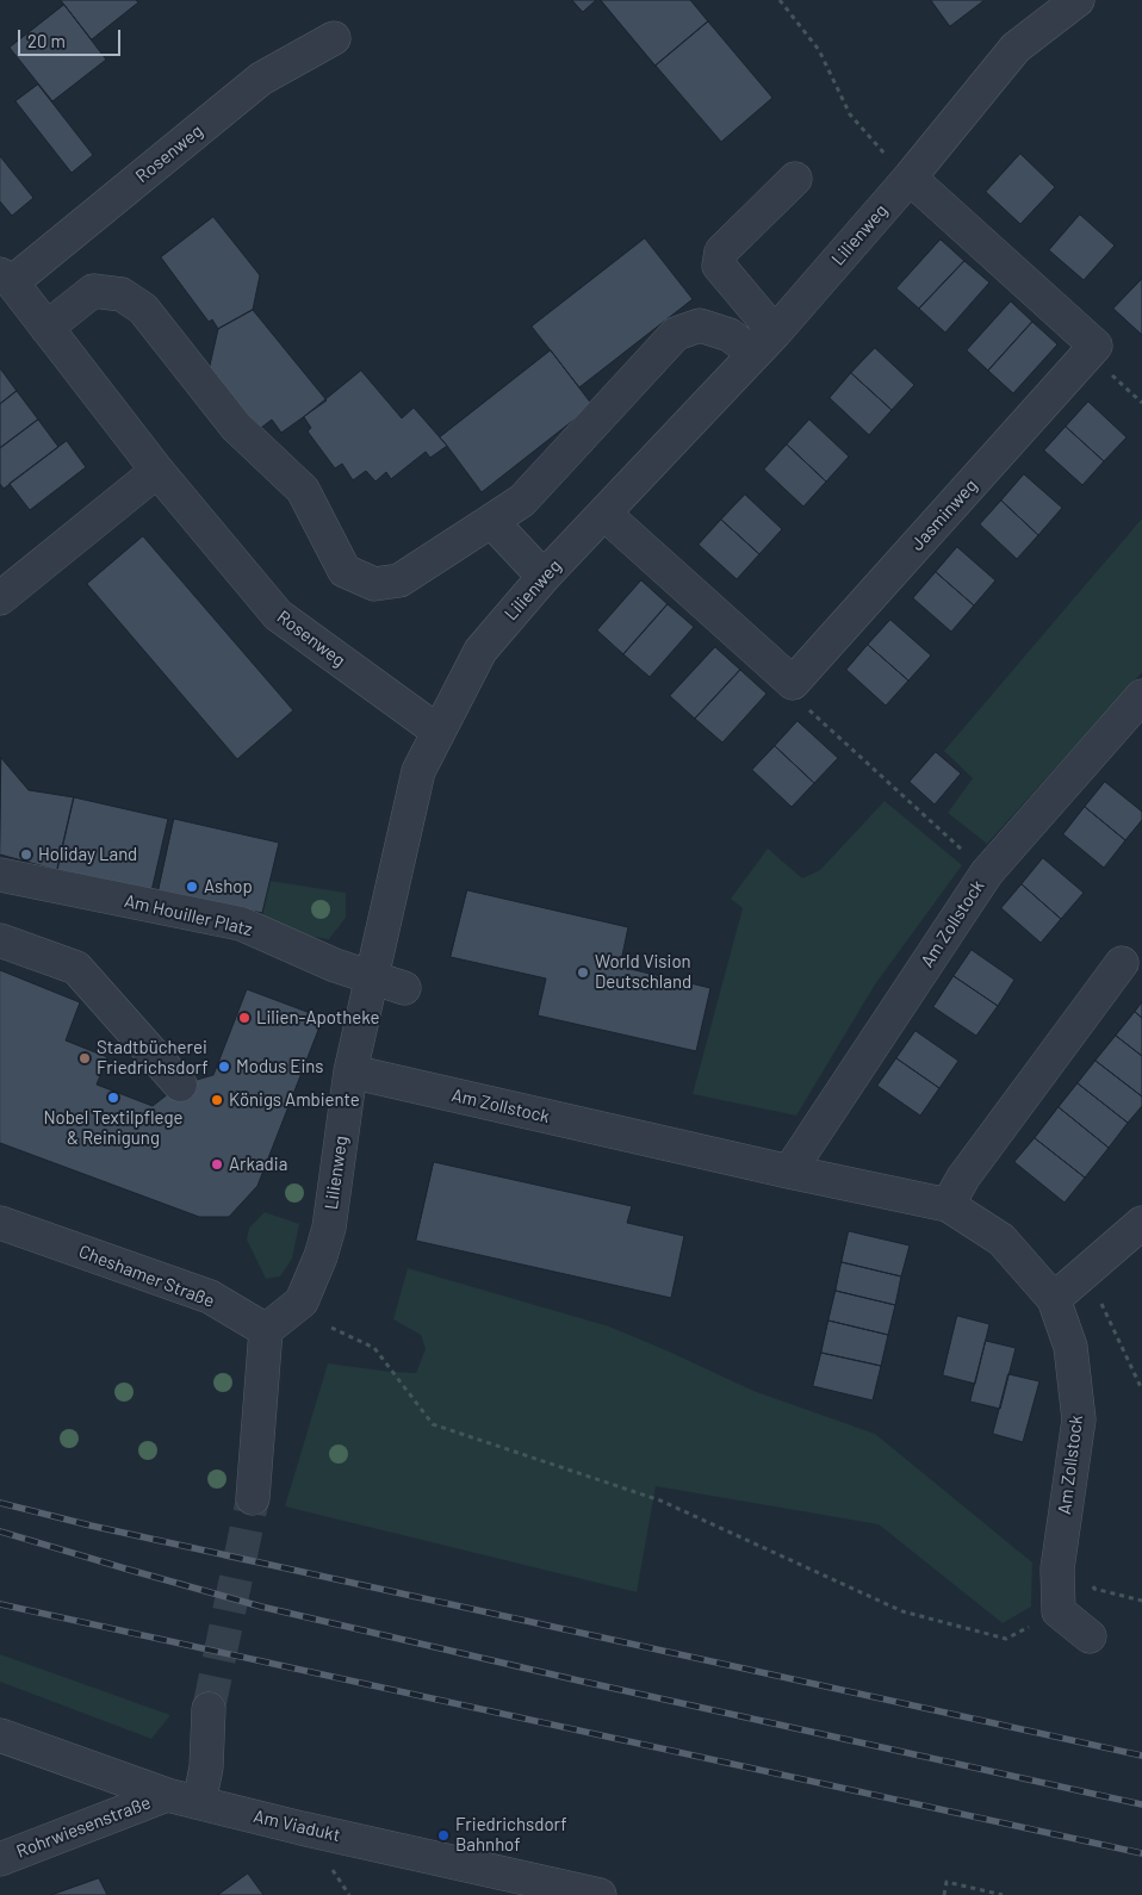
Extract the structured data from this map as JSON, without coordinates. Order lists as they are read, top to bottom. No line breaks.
{"streets":{"street":["Rosenweg","Lilienweg","Jasminweg","Am Houiller Platz","Am Zollstock","Cheshamer Straße","Am Viadukt","Rohrwiesenstraße"]},"crossings":[["Rosenweg","Lilienweg"],["Lilienweg","Jasminweg"],["Lilienweg","Am Houiller Platz"],["Lilienweg","Am Zollstock"],["Lilienweg","Cheshamer Straße"],["Am Viadukt","Rohrwiesenstraße"]],"places":["Holiday Land","Ashop","World Vision Deutschland","Lilien-Apotheke","Stadtbücherei Friedrichsdorf","Modus Eins","Nobel Textilpflege & Reinigung","Königs Ambiente","Arkadia","Friedrichsdorf Bahnhof"],"scale_bar":"20 m"}
